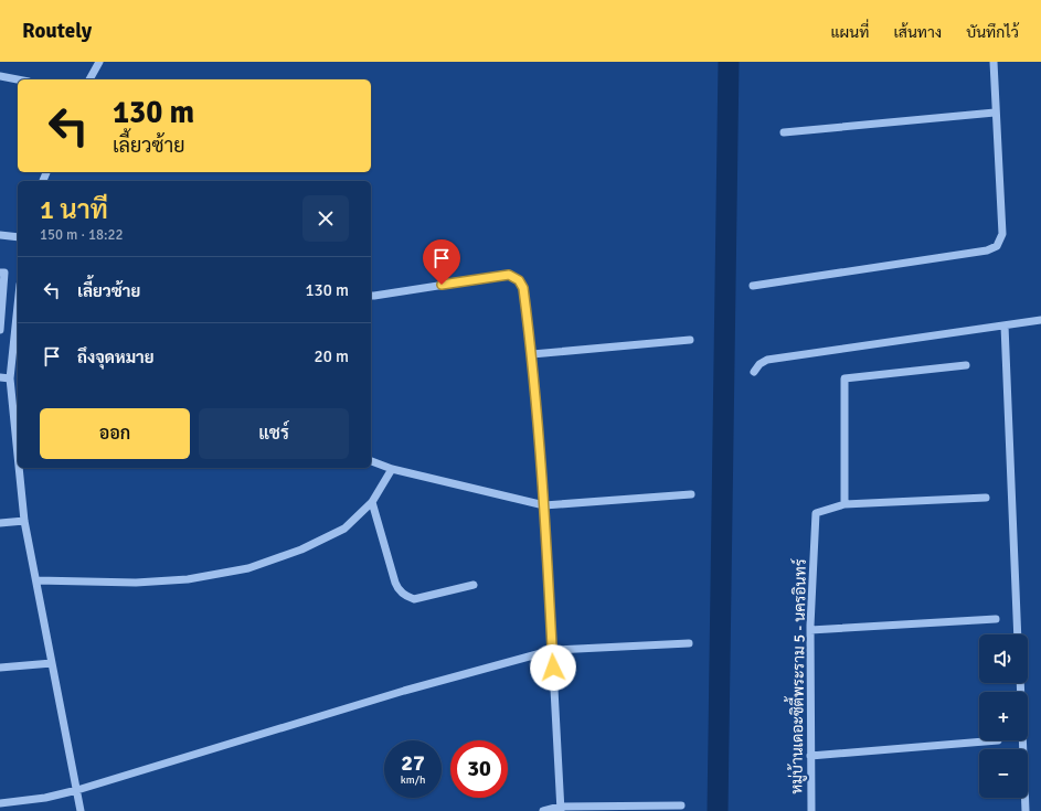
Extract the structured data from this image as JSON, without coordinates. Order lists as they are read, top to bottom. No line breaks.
{"streets":{"street":["หมู่บ้านเดอะซิตี้พระราม 5 - นครอินทร์"]},"page":{"header":"Routely","nav":["แผนที่","เส้นทาง","บันทึกไว้"],"turn":["130 m","เลี้ยวซ้าย"],"heading":["1 นาที","150 m · 18:22"],"list":[{"name":"เลี้ยวซ้าย","value":"130 m"},{"name":"ถึงจุดหมาย","value":"20 m"}],"buttons":["ออก","แชร์"],"map_buttons":["+","−"],"speed":"27 km/h","limit":"30"}}
